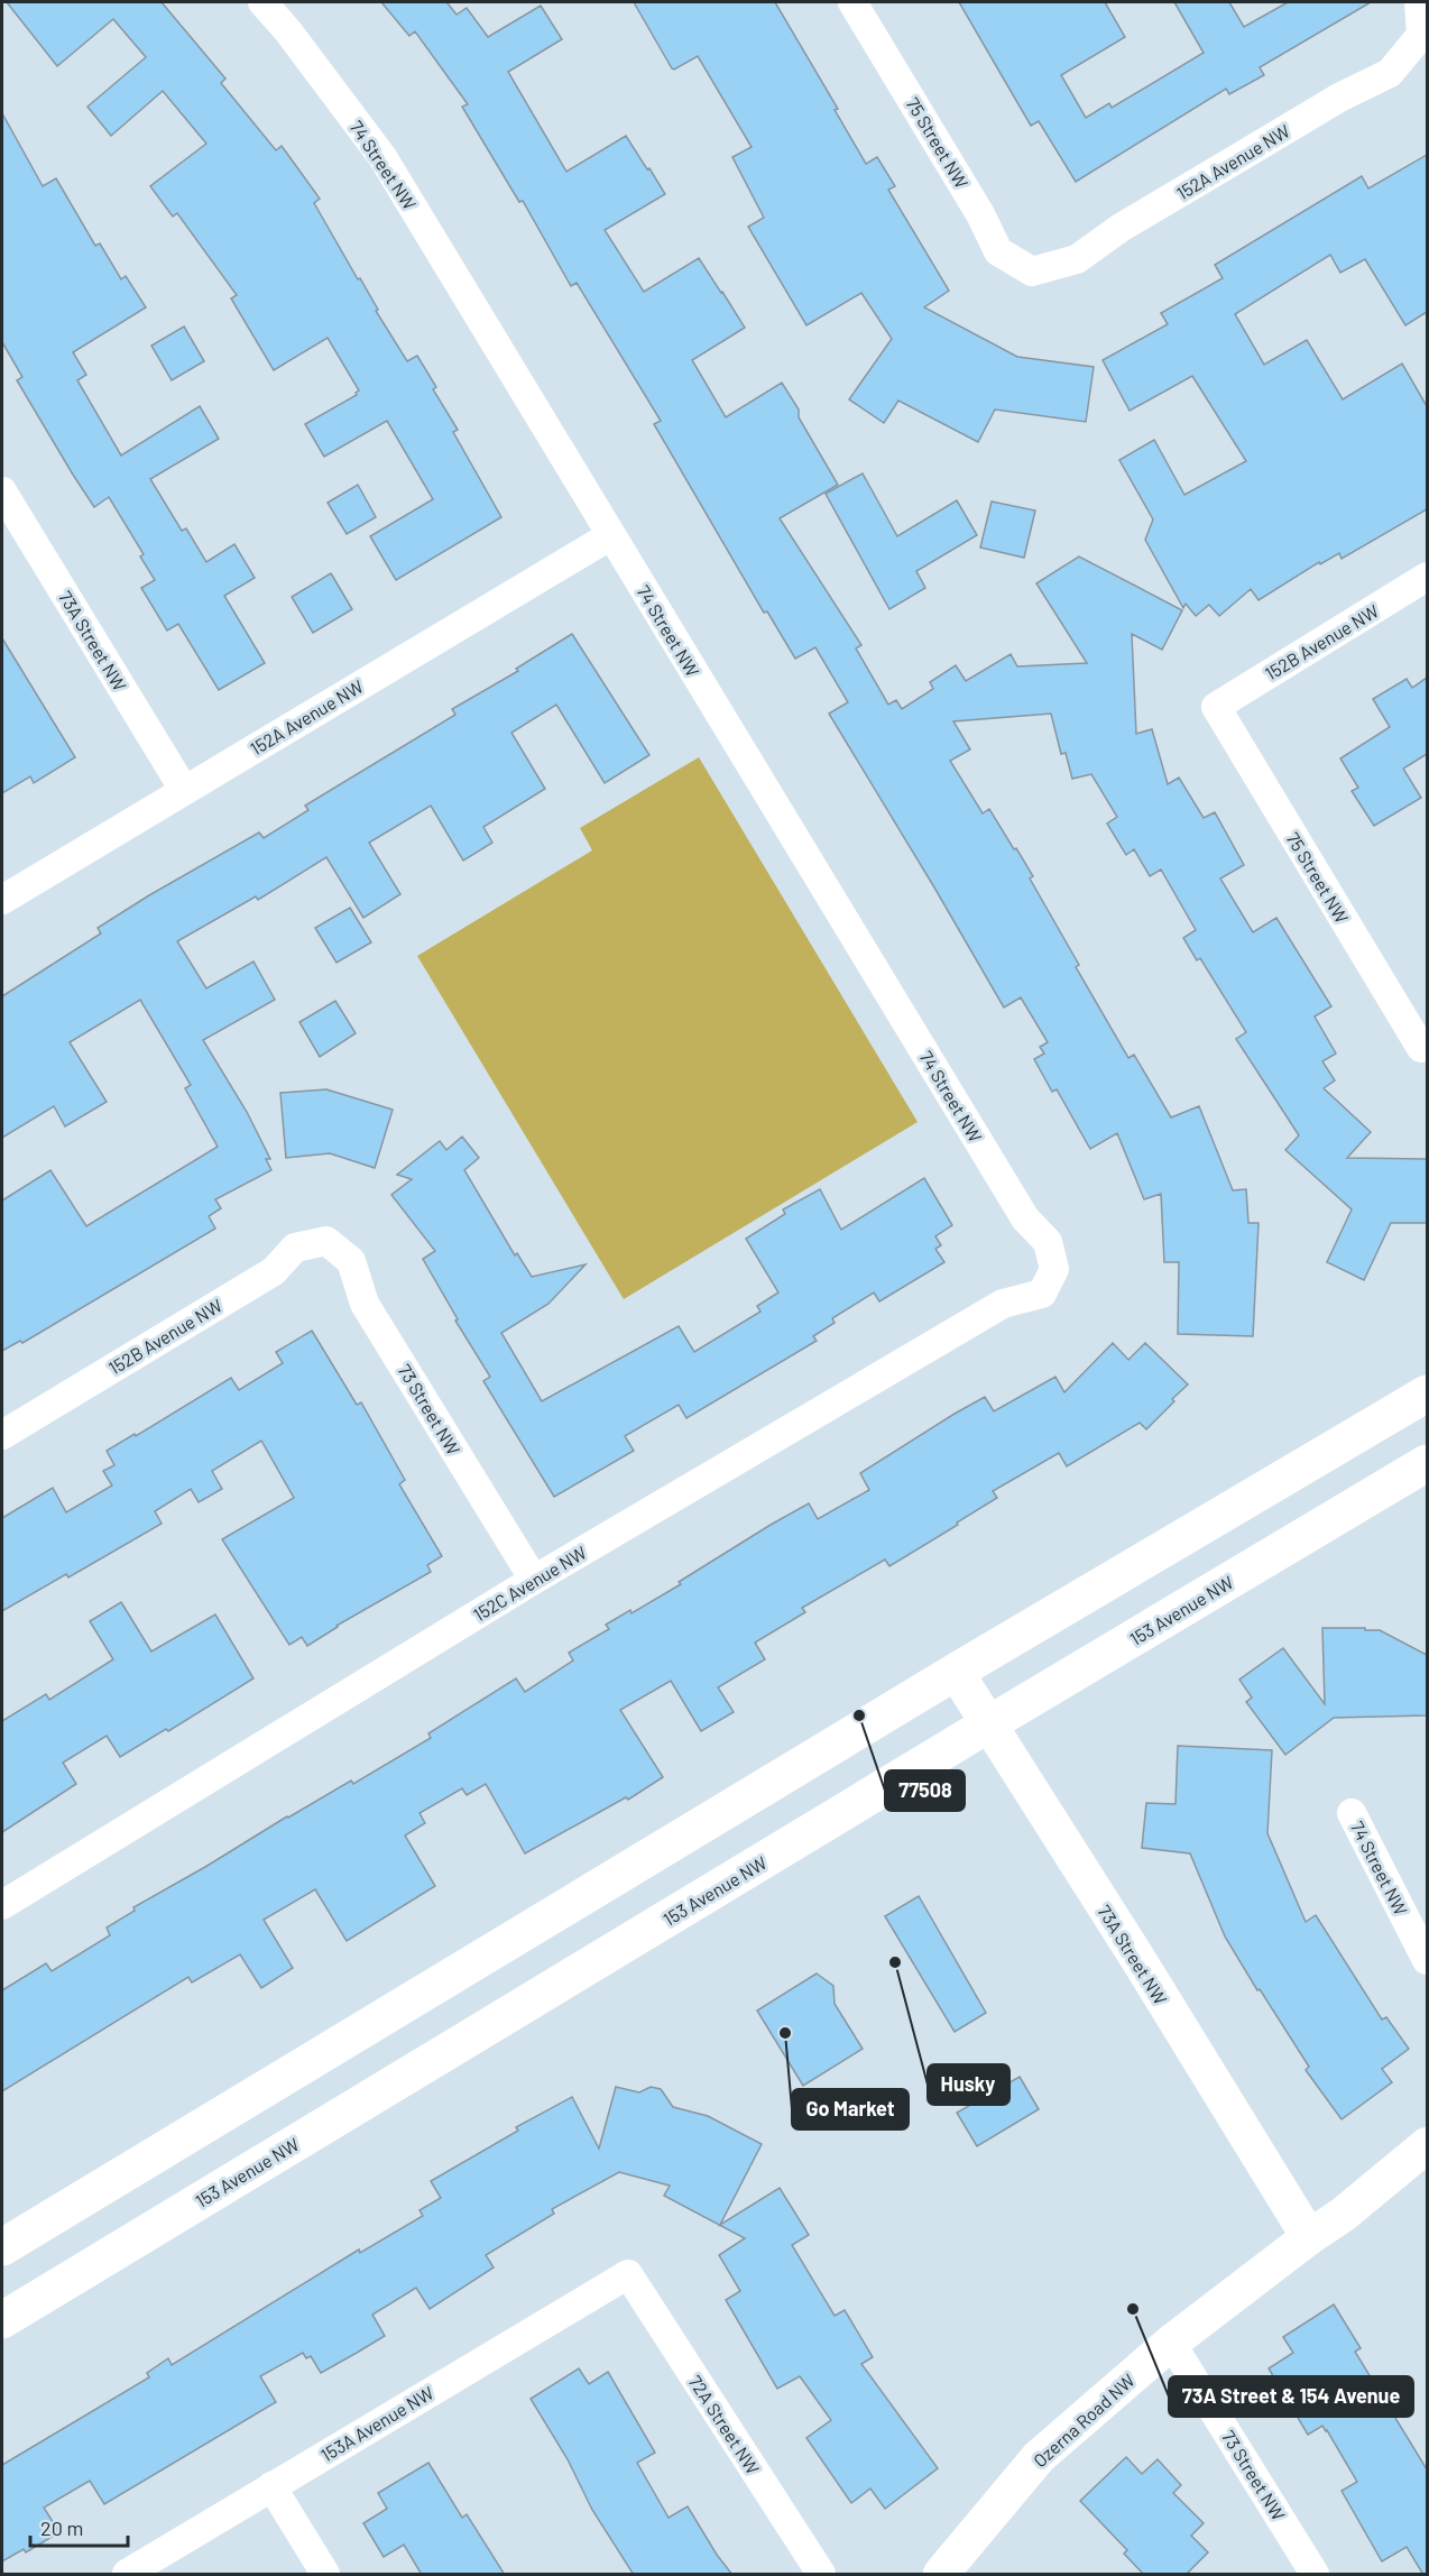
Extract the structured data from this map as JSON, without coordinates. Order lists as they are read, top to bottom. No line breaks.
{"streets":{"main road":["153 Avenue NW"],"street":["75 Street NW","152A Avenue NW","74 Street NW","73A Street NW","152B Avenue NW","73 Street NW","152C Avenue NW","Ozerna Road NW","153A Avenue NW","72A Street NW"]},"crossings":[["75 Street NW","152A Avenue NW"],["75 Street NW","152B Avenue NW"],["152A Avenue NW","74 Street NW"],["152A Avenue NW","73A Street NW"],["74 Street NW","152C Avenue NW"],["73A Street NW","153 Avenue NW"],["73A Street NW","Ozerna Road NW"],["152B Avenue NW","73 Street NW"],["73 Street NW","152C Avenue NW"],["73 Street NW","Ozerna Road NW"],["153A Avenue NW","72A Street NW"]],"places":["77508","Husky","Go Market","73A Street & 154 Avenue"],"scale_bar":"20 m"}
